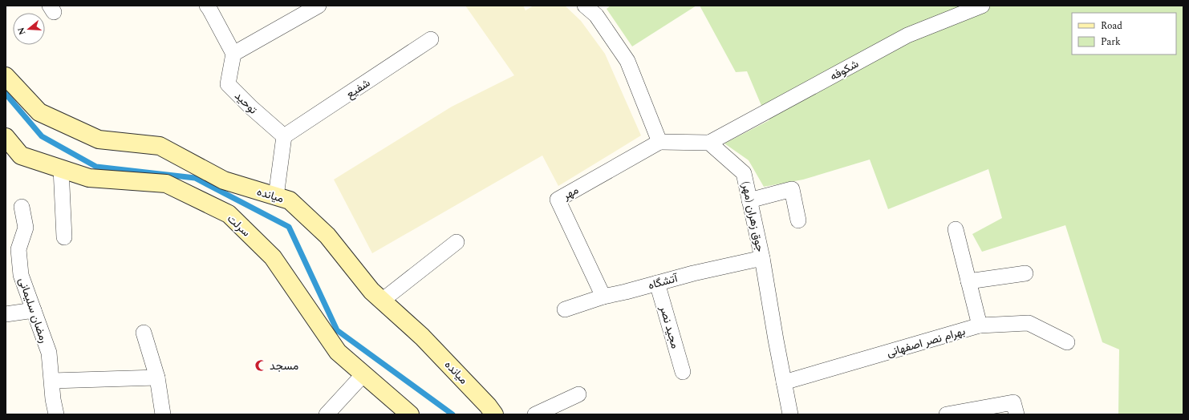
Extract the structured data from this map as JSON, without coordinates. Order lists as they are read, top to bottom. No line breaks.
{"streets":{"street":["شکوفه","شفیع","توحید","مهر","میانده","جوق زهران (مهر)","سرلت","آتشگاه","رمضان سلیمانی","مجید نصر","بهرام نصر اصفهانی"]},"crossings":[["شکوفه","جوق زهران (مهر)"],["شفیع","توحید"],["مهر","آتشگاه"],["جوق زهران (مهر)","آتشگاه"],["جوق زهران (مهر)","بهرام نصر اصفهانی"],["آتشگاه","مجید نصر"]],"places":{"mosque":["مسجد"]},"legend":["Road","Park"],"north":"left"}
